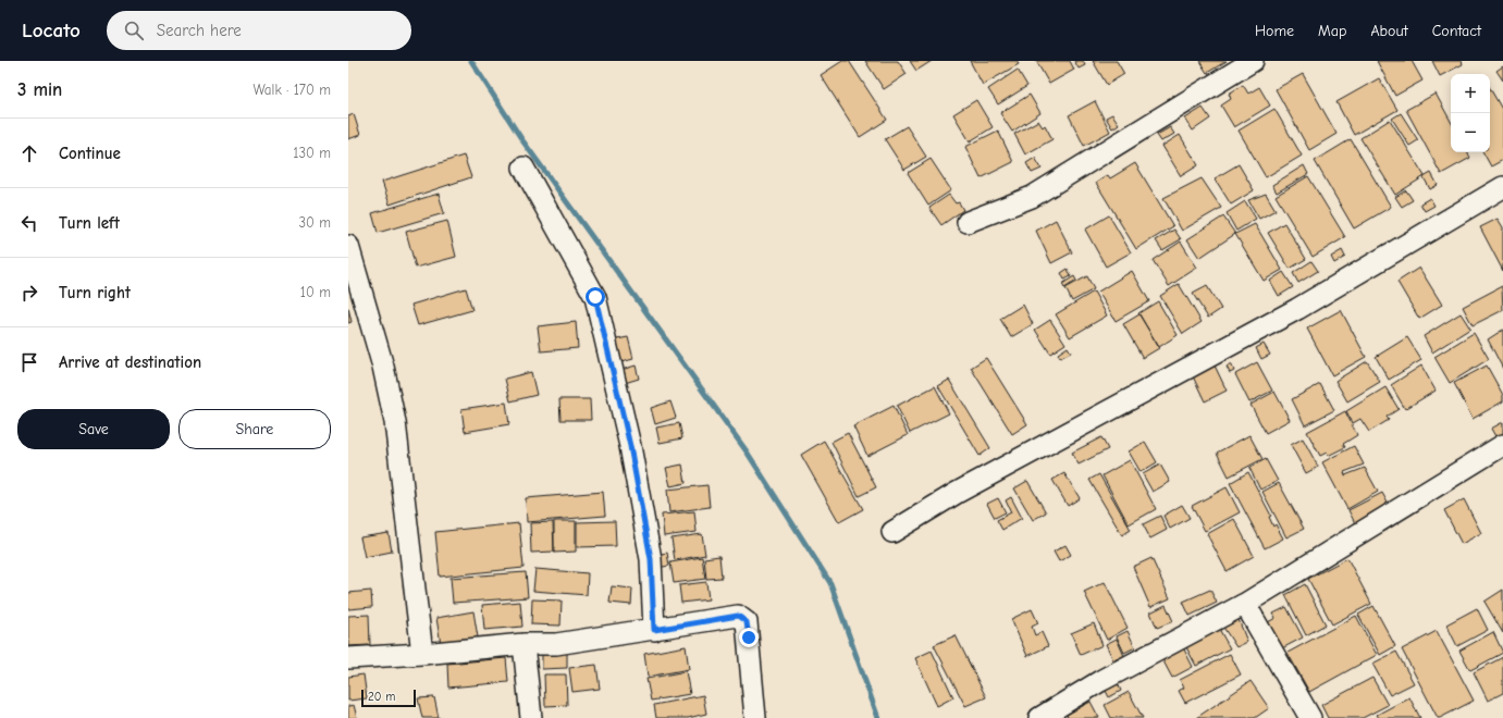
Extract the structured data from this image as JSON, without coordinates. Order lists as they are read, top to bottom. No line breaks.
{"scale_bar":"20 m","page":{"header":"Locato","search":"Search here","nav":["Home","Map","About","Contact"],"heading":["3 min","Walk · 170 m"],"map_buttons":["+","−"],"list":[["Continue","130 m"],["Turn left","30 m"],["Turn right","10 m"],"Arrive at destination"],"buttons":["Save","Share"],"scale":"20 m"}}
